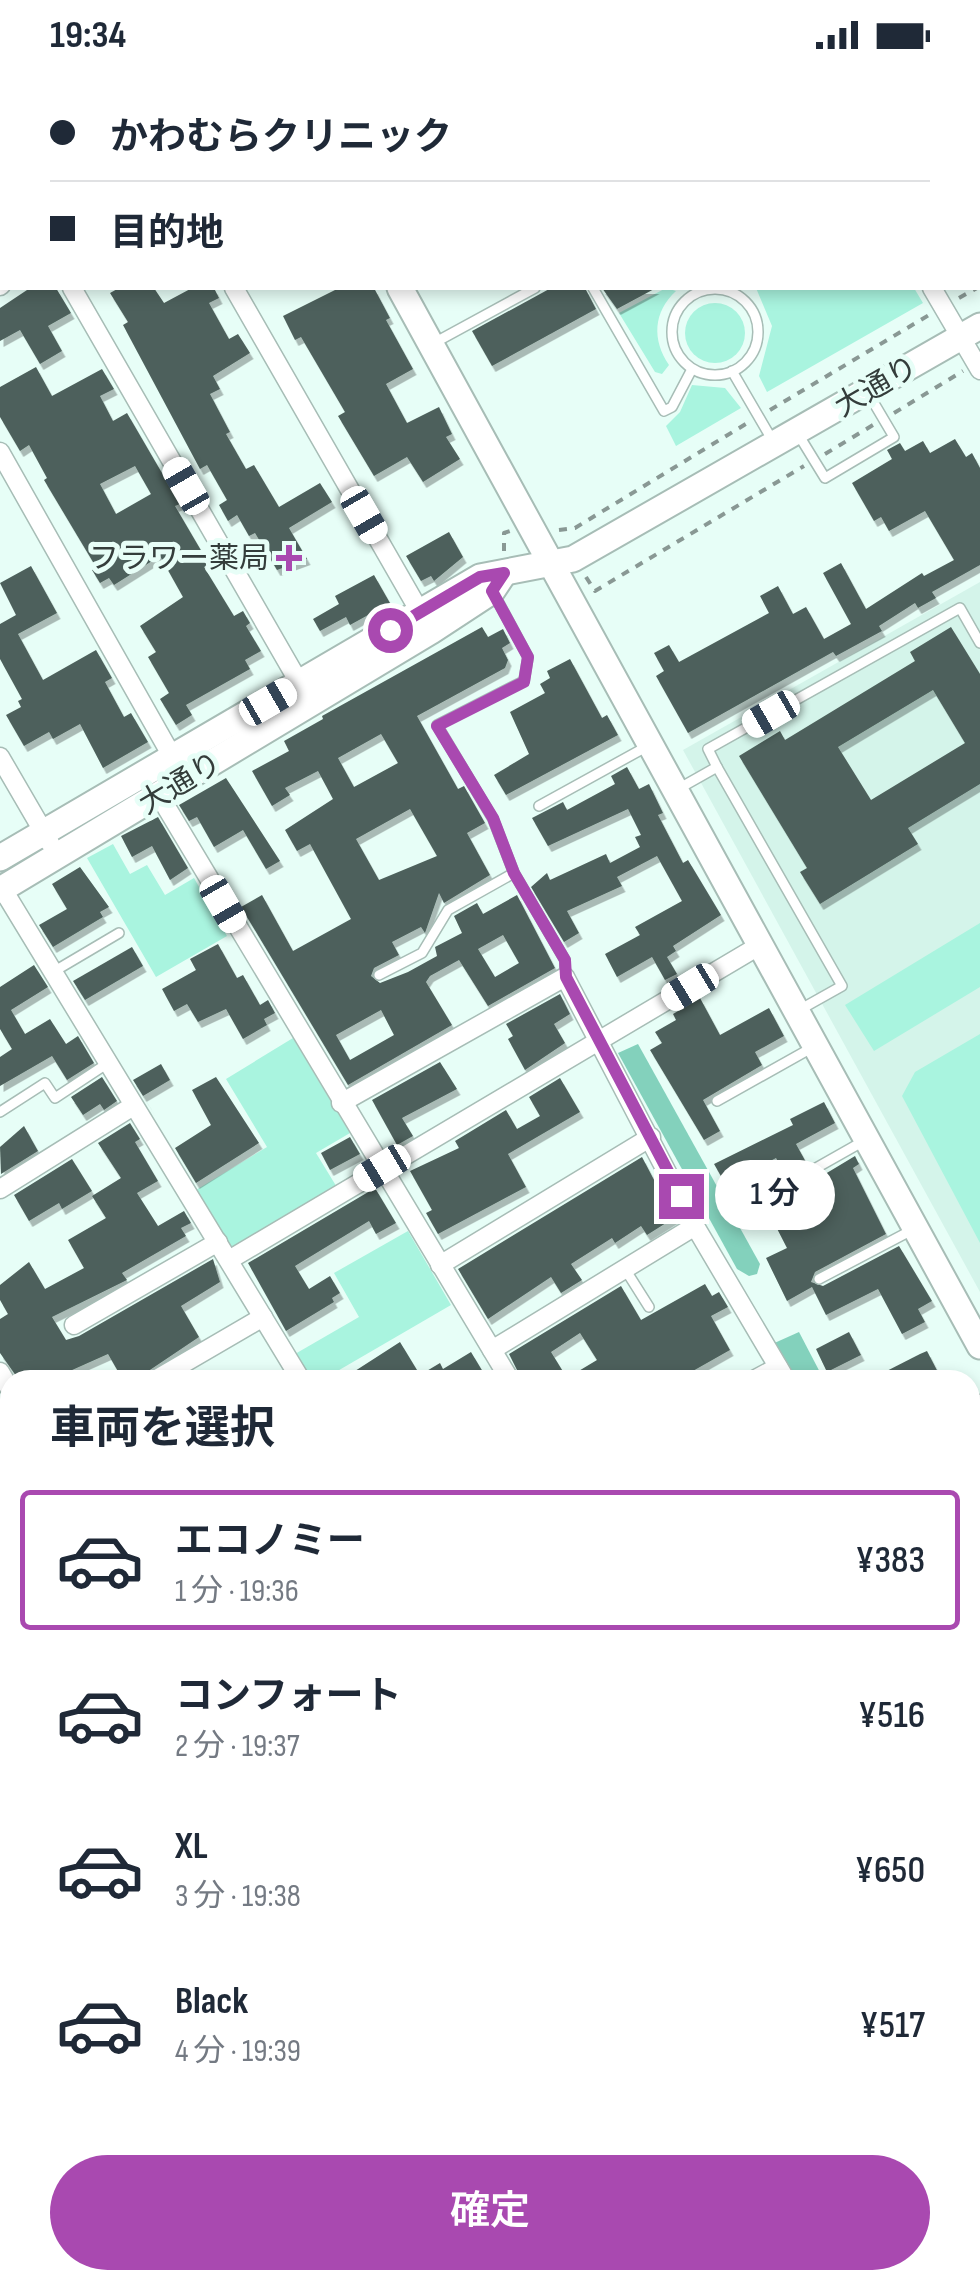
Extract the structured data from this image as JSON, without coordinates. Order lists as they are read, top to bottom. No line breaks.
{"streets":{"street":["大通り"]},"places":{"health":["フラワー薬局"]},"page":{"status":"19:34","banner":["かわむらクリニック","目的地"],"bubble":"1 分","heading":"車両を選択","list":[{"name":"エコノミー","note":"1 分 · 19:36","value":"¥383"},{"name":"コンフォート","note":"2 分 · 19:37","value":"¥516"},{"name":"XL","note":"3 分 · 19:38","value":"¥650"},{"name":"Black","note":"4 分 · 19:39","value":"¥517"}],"buttons":"確定"}}
